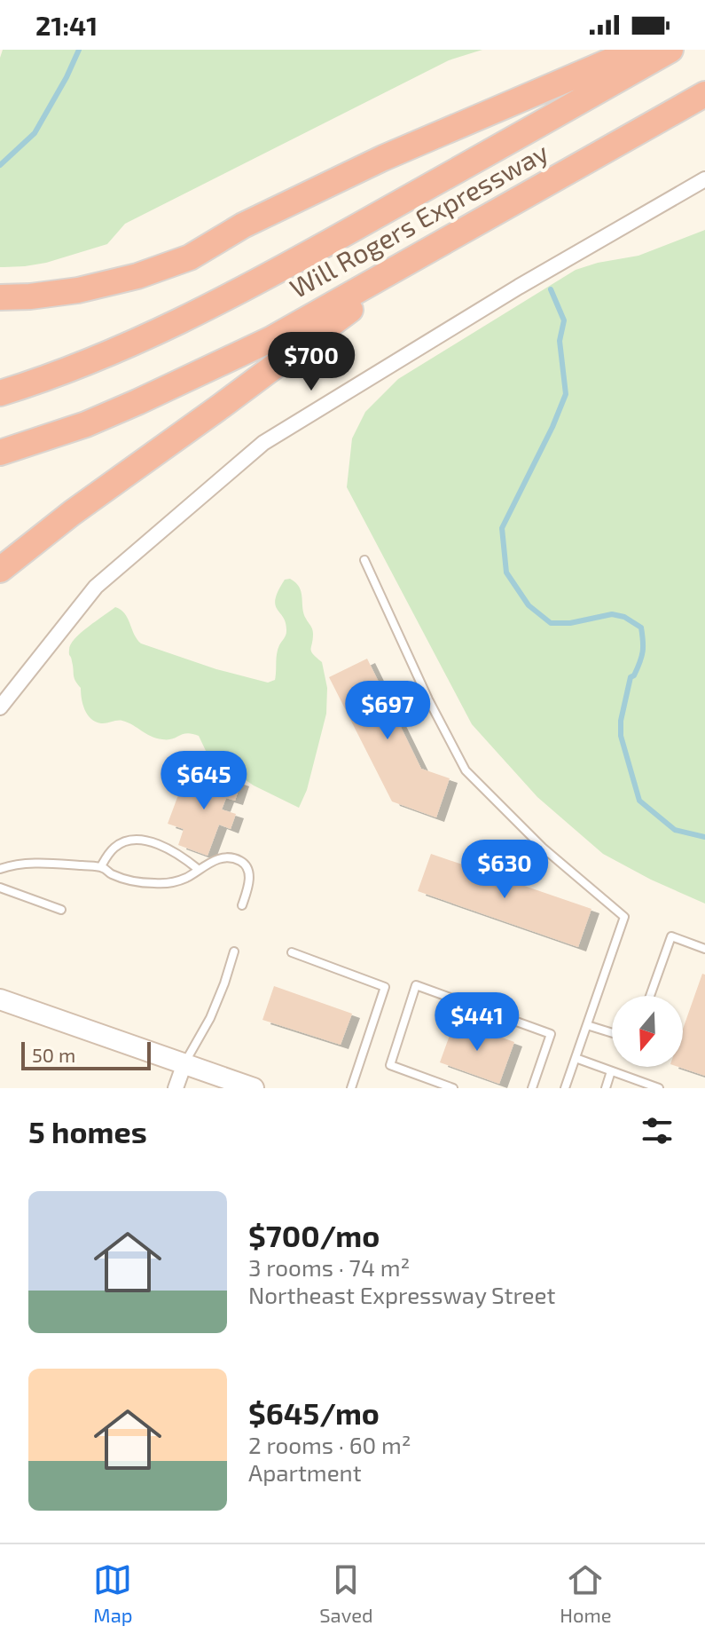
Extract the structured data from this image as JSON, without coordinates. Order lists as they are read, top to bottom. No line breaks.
{"streets":{"highway":["Will Rogers Expressway"]},"scale_bar":"50 m","north":"bottom","page":{"status":"21:41","price":["$700","$697","$645","$630","$441"],"scale":"50 m","heading":"5 homes","list":[{"name":"$700/mo","note":"3 rooms · 74 m² · Northeast Expressway Street"},{"name":"$645/mo","note":"2 rooms · 60 m² · Apartment"}],"tabs":["Map","Saved","Home"]}}
